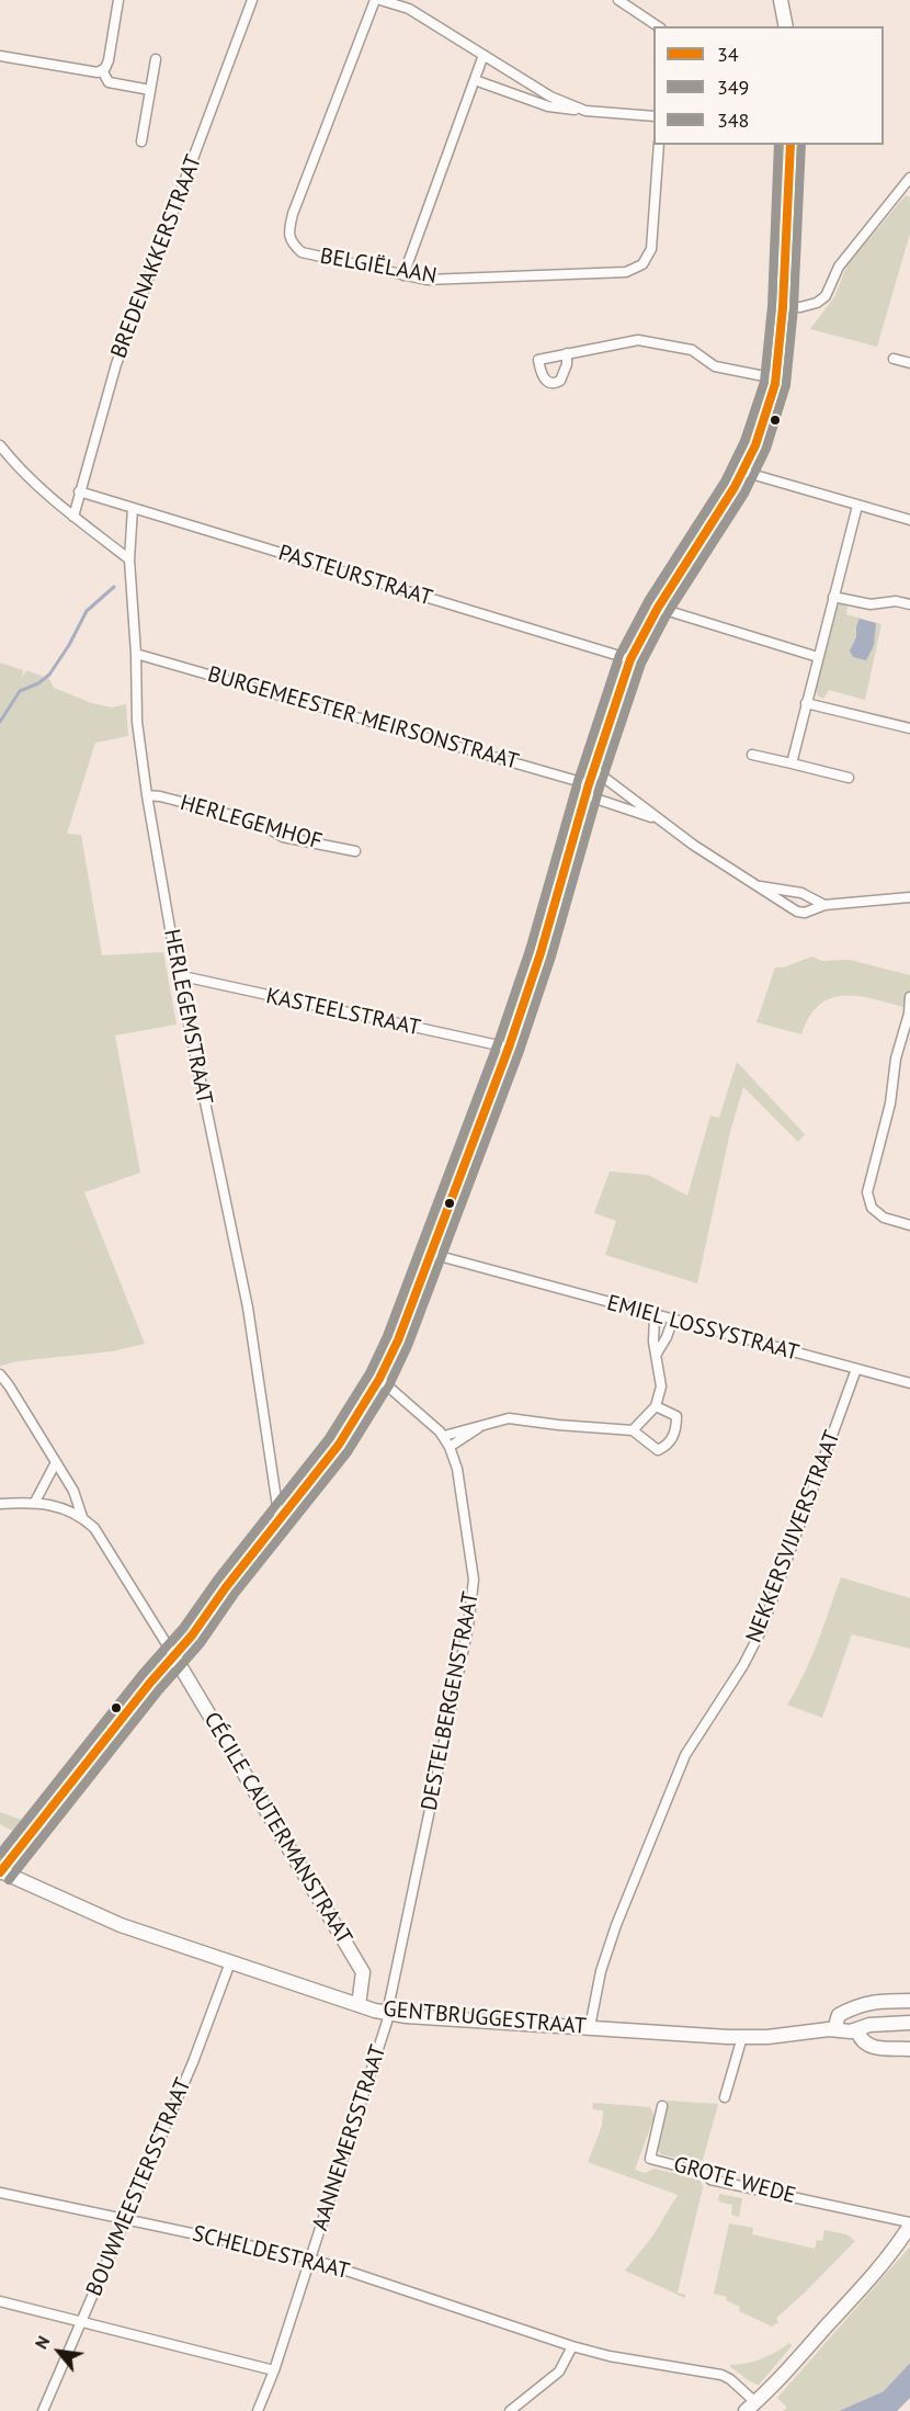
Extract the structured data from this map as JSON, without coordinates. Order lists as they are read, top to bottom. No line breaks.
{"streets":{"main road":["CÉCILE CAUTERMANSTRAAT","GENTBRUGGESTRAAT"],"street":["BREDENAKKERSTRAAT","BELGIËLAAN","PASTEURSTRAAT","BURGEMEESTER MEIRSONSTRAAT","HERLEGEMHOF","KASTEELSTRAAT","HERLEGEMSTRAAT","EMIEL LOSSYSTRAAT","NEKKERSVIJVERSTRAAT","DESTELBERGENSTRAAT","AANNEMERSSTRAAT","GROTE WEDE","BOUWMEESTERSSTRAAT","SCHELDESTRAAT"]},"crossings":[["BREDENAKKERSTRAAT","PASTEURSTRAAT"],["PASTEURSTRAAT","HERLEGEMSTRAAT"],["BURGEMEESTER MEIRSONSTRAAT","HERLEGEMSTRAAT"],["HERLEGEMHOF","HERLEGEMSTRAAT"],["KASTEELSTRAAT","HERLEGEMSTRAAT"],["EMIEL LOSSYSTRAAT","NEKKERSVIJVERSTRAAT"],["NEKKERSVIJVERSTRAAT","GENTBRUGGESTRAAT"],["DESTELBERGENSTRAAT","GENTBRUGGESTRAAT"],["DESTELBERGENSTRAAT","AANNEMERSSTRAAT"],["CÉCILE CAUTERMANSTRAAT","GENTBRUGGESTRAAT"],["GENTBRUGGESTRAAT","AANNEMERSSTRAAT"],["GENTBRUGGESTRAAT","BOUWMEESTERSSTRAAT"],["AANNEMERSSTRAAT","SCHELDESTRAAT"],["BOUWMEESTERSSTRAAT","SCHELDESTRAAT"]],"lines":["transit line 34","transit line 349","transit line 348"],"legend":["34","349","348"],"north":"top left"}
